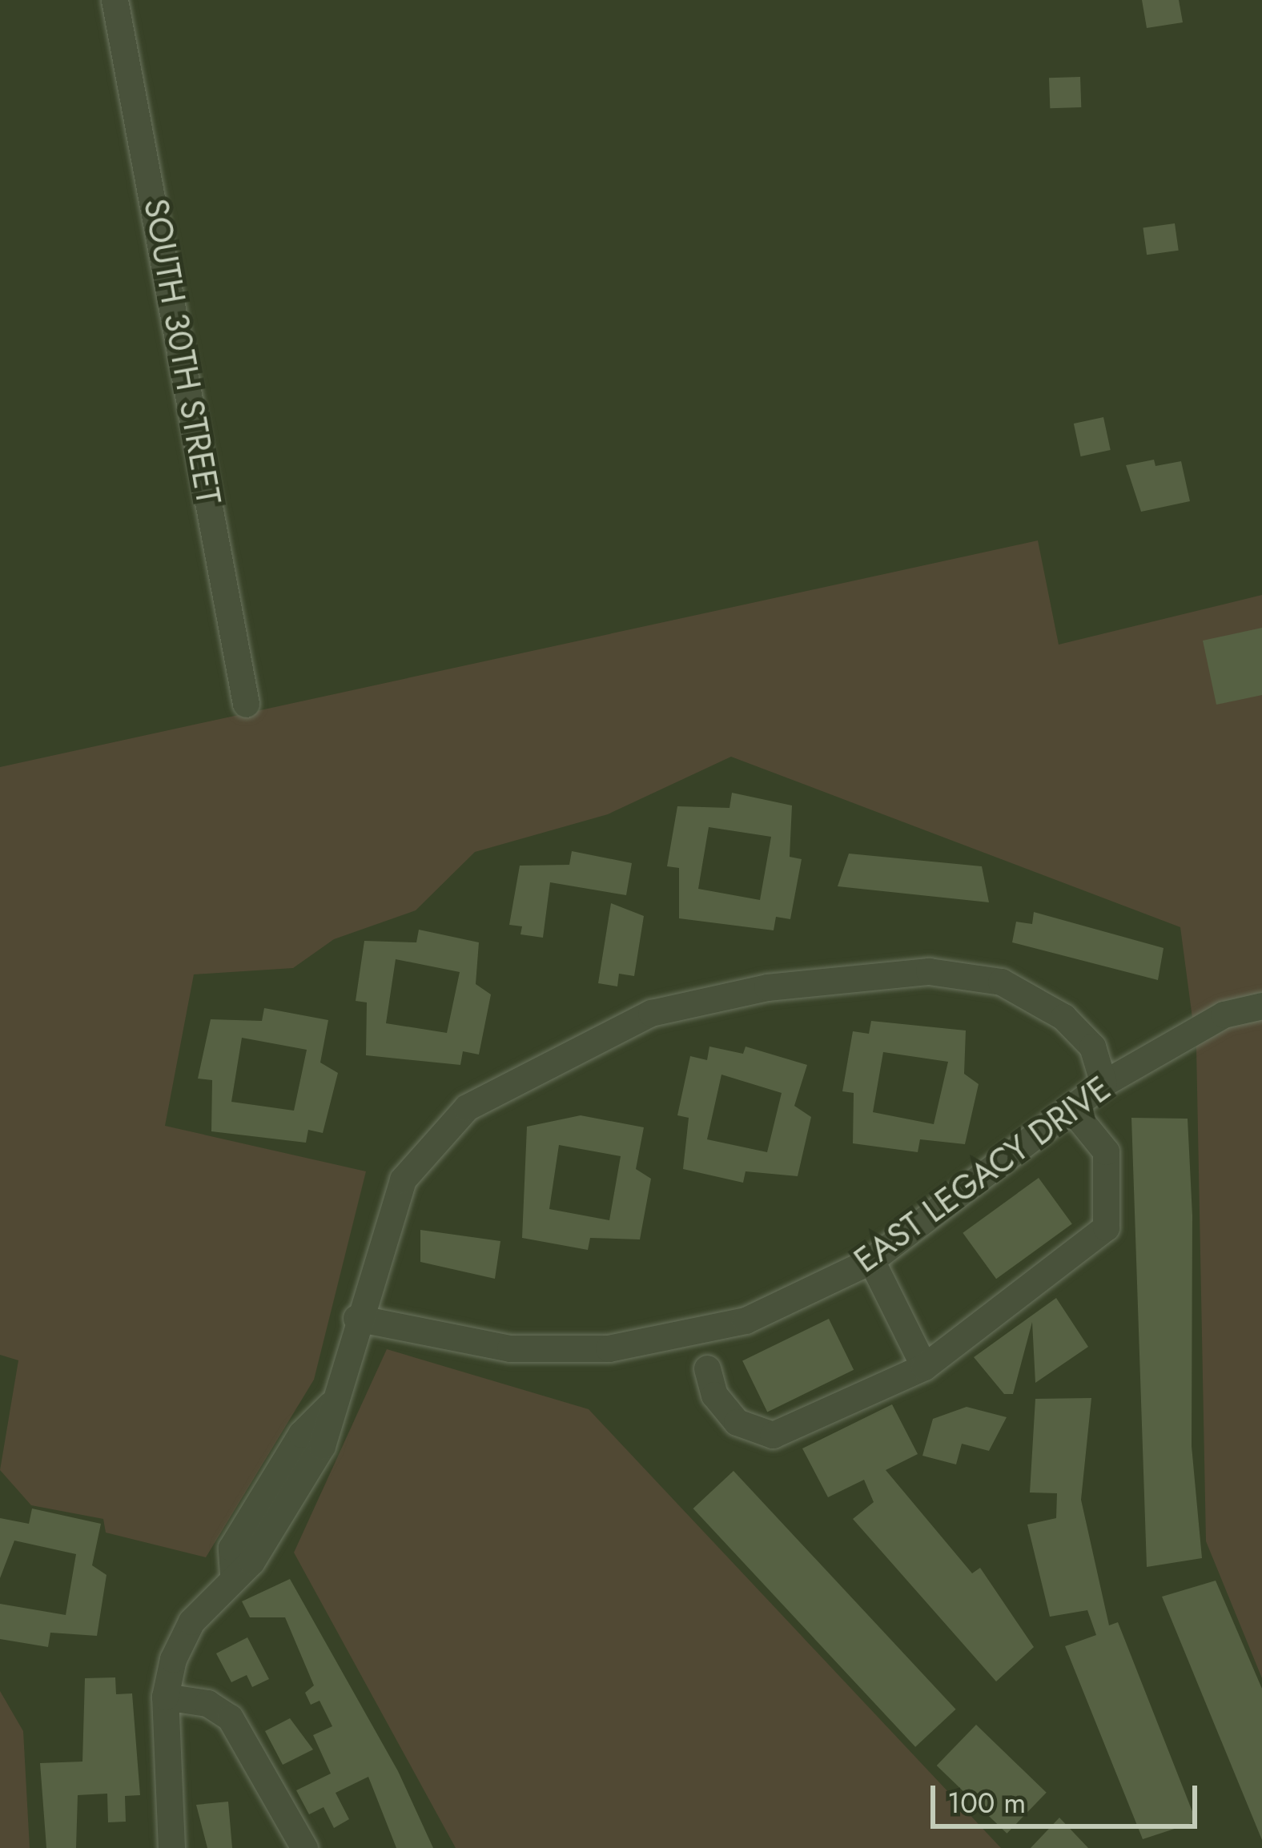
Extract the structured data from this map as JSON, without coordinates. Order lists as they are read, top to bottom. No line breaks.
{"streets":{"street":["SOUTH 30TH STREET","EAST LEGACY DRIVE"]},"scale_bar":"100 m"}
